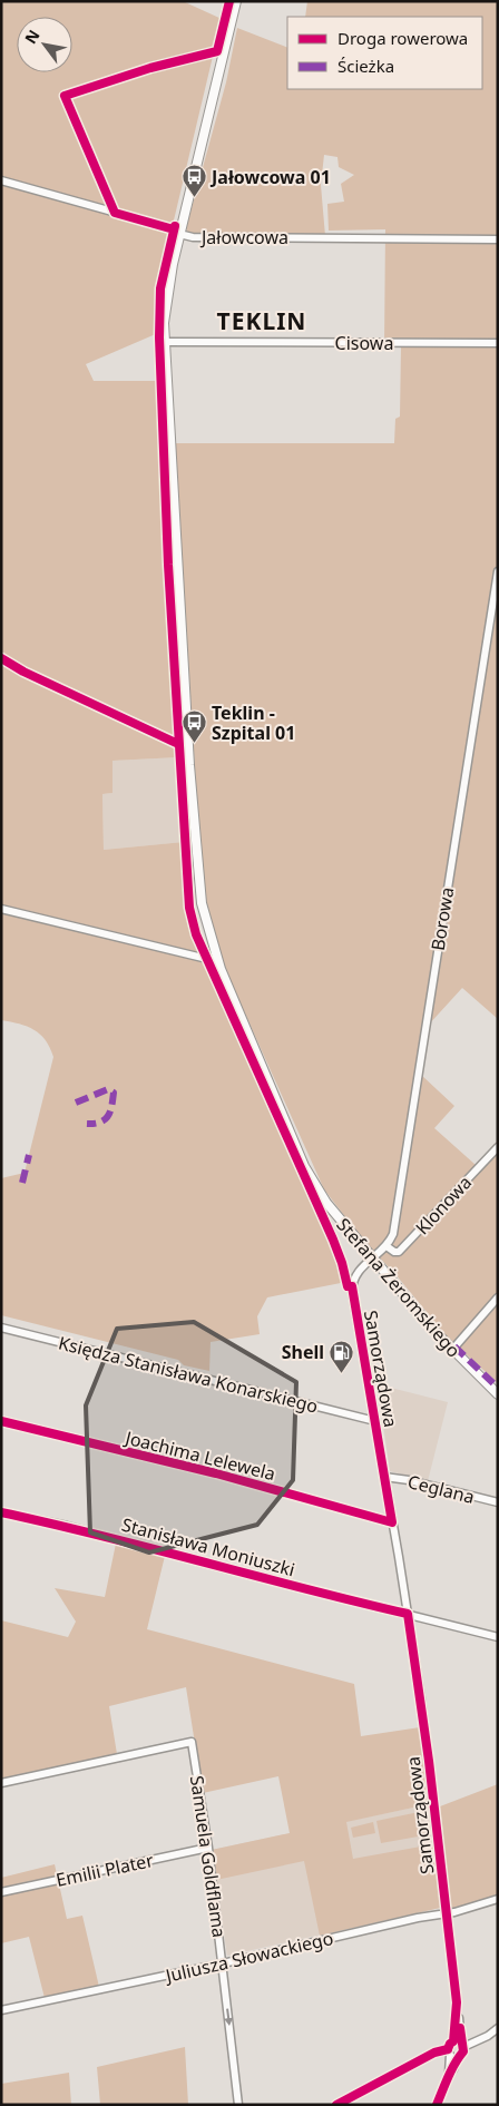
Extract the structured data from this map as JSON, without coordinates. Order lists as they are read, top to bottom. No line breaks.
{"streets":{"main road":["Stefana Żeromskiego"],"street":["Jałowcowa","Cisowa","Borowa","Klonowa","Samorządowa","Księdza Stanisława Konarskiego","Joachima Lelewela","Ceglana","Stanisława Moniuszki","Samuela Goldflama","Emilii Plater","Juliusza Słowackiego"]},"crossings":[["Jałowcowa","Stefana Żeromskiego"],["Cisowa","Stefana Żeromskiego"],["Borowa","Klonowa"],["Stefana Żeromskiego","Samorządowa"],["Samorządowa","Księdza Stanisława Konarskiego"],["Samorządowa","Joachima Lelewela"],["Samorządowa","Ceglana"],["Samorządowa","Stanisława Moniuszki"],["Samorządowa","Juliusza Słowackiego"],["Samuela Goldflama","Emilii Plater"],["Samuela Goldflama","Juliusza Słowackiego"]],"districts":["TEKLIN"],"places":{"bus stop":["Jałowcowa 01","Teklin - Szpital 01"],"fuel station":["Shell"]},"legend":["Droga rowerowa","Ścieżka"],"north":"top left"}
